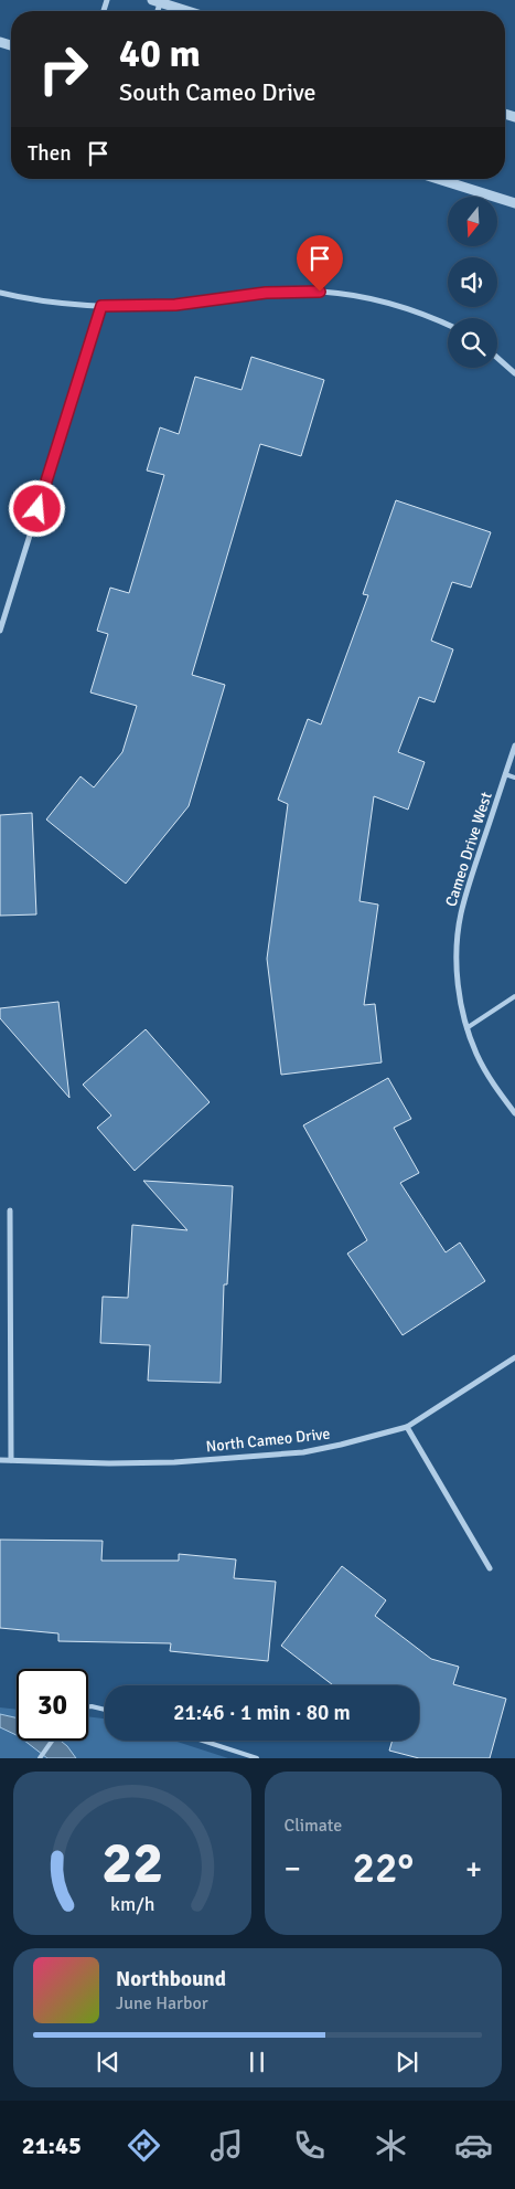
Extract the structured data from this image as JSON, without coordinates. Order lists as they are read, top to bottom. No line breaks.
{"streets":{"street":["Cameo Drive West","North Cameo Drive"]},"north":"bottom","page":{"turn":["40 m","South Cameo Drive"],"then":"Then","limit":"30","trip":"21:46 · 1 min · 80 m","tile":"Climate","heat":["−","22°","+"],"song":["Northbound","June Harbor"],"tabs":"21:45","gauge":["22","km/h"]}}
